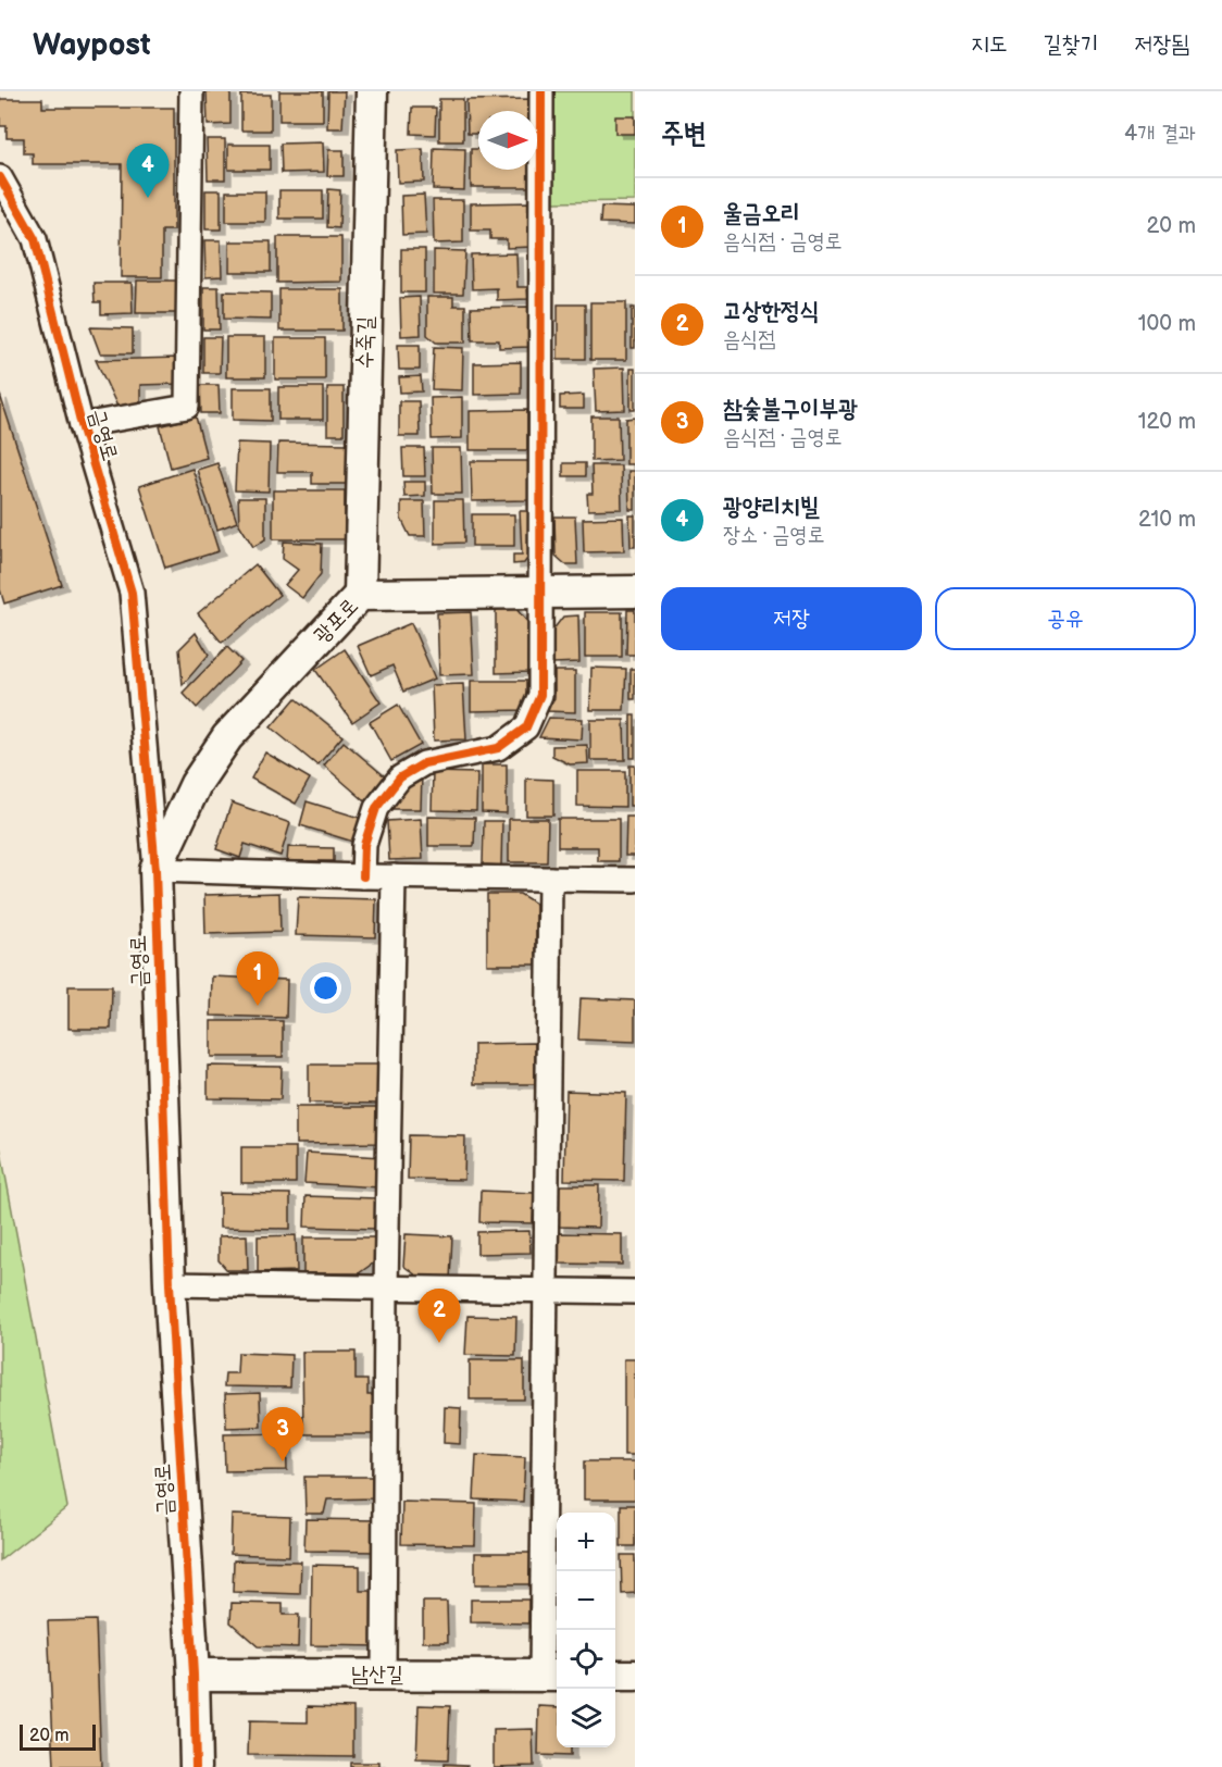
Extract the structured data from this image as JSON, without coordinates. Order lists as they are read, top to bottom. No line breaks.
{"streets":{"street":["수죽길","금영로","광포로","남산길"]},"crossings":[["수죽길","광포로"],["금영로","광포로"],["금영로","남산길"]],"scale_bar":"20 m","north":"right","page":{"header":"Waypost","nav":["지도","길찾기","저장됨"],"heading":["주변","4개 결과"],"pins":["4","1","2","3"],"list":[{"mark":"1","name":"울금오리","note":"음식점 · 금영로","value":"20 m"},{"mark":"2","name":"고상한정식","note":"음식점","value":"100 m"},{"mark":"3","name":"참숯불구이부광","note":"음식점 · 금영로","value":"120 m"},{"mark":"4","name":"광양리치빌","note":"장소 · 금영로","value":"210 m"}],"buttons":["저장","공유"],"map_buttons":["+","−"],"scale":"20 m"}}
